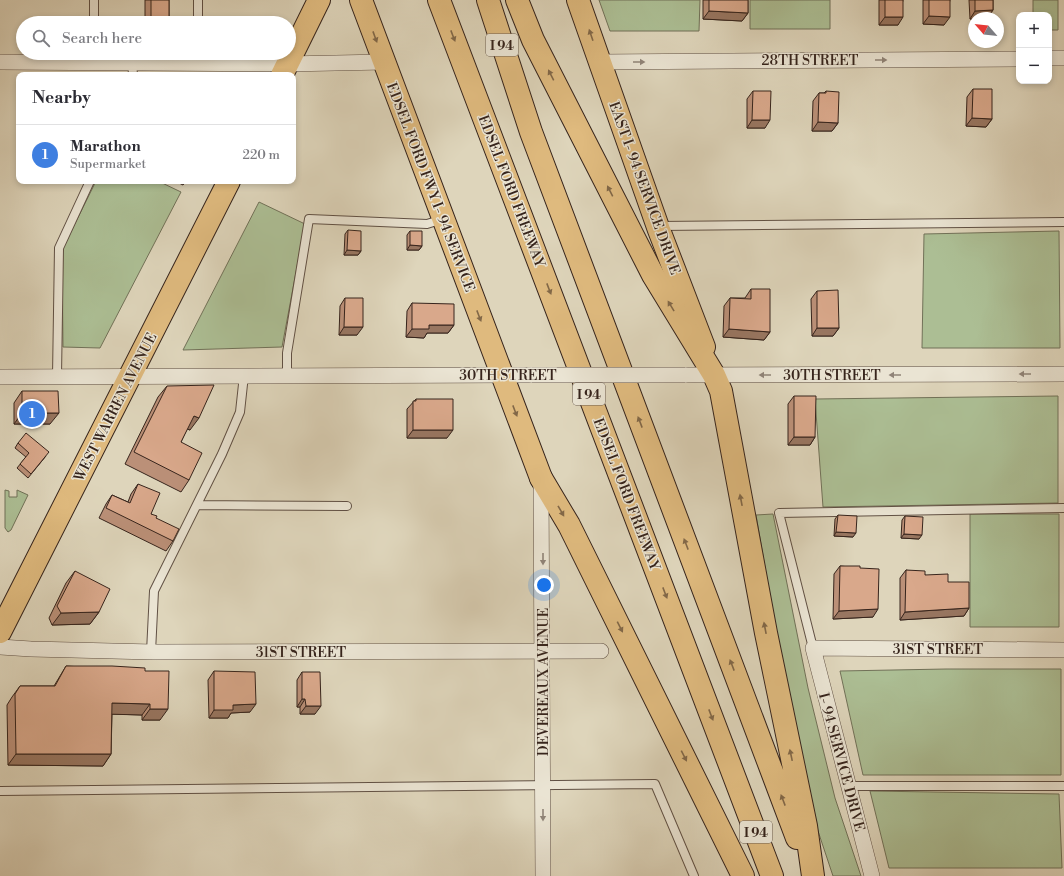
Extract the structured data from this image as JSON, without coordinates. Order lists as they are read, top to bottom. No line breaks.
{"streets":{"main road":["I 94","EDSEL FORD FWY I- 94 SERVICE","EAST I- 94 SERVICE DRIVE","EDSEL FORD FREEWAY","WEST WARREN AVENUE","DEVEREAUX AVENUE"],"street":["28TH STREET","30TH STREET","31ST STREET","I- 94 SERVICE DRIVE"]},"crossings":[["28TH STREET","EAST I- 94 SERVICE DRIVE"],["EDSEL FORD FWY I- 94 SERVICE","30TH STREET"],["EDSEL FORD FWY I- 94 SERVICE","DEVEREAUX AVENUE"],["EAST I- 94 SERVICE DRIVE","30TH STREET"],["30TH STREET","WEST WARREN AVENUE"],["30TH STREET","DEVEREAUX AVENUE"],["31ST STREET","DEVEREAUX AVENUE"],["31ST STREET","I- 94 SERVICE DRIVE"]],"one_way":["28TH STREET"],"north":"top left","page":{"map_buttons":["+","−"],"search":"Search here","heading":"Nearby","list":[{"mark":"1","name":"Marathon","note":"Supermarket","value":"220 m"}],"pins":"1"}}
